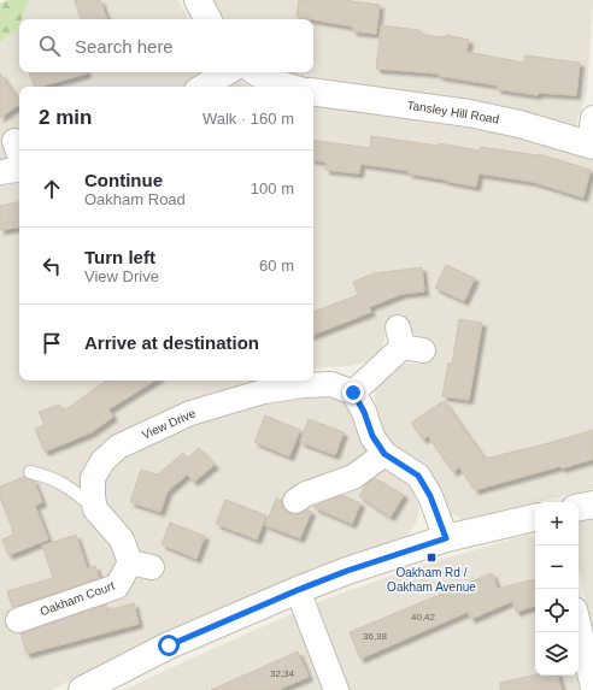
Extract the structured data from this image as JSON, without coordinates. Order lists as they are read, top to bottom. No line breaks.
{"streets":{"street":["Tansley Hill Road","View Drive","Oakham Court"]},"crossings":[["View Drive","Oakham Court"]],"places":{"transit":["Oakham Rd / Oakham Avenue"]},"house_numbers":["40,42","36,38","32,34"],"page":{"search":"Search here","heading":["2 min","Walk · 160 m"],"list":[["Continue","Oakham Road","100 m"],["Turn left","View Drive","60 m"],"Arrive at destination"],"map_buttons":["+","−"]}}
